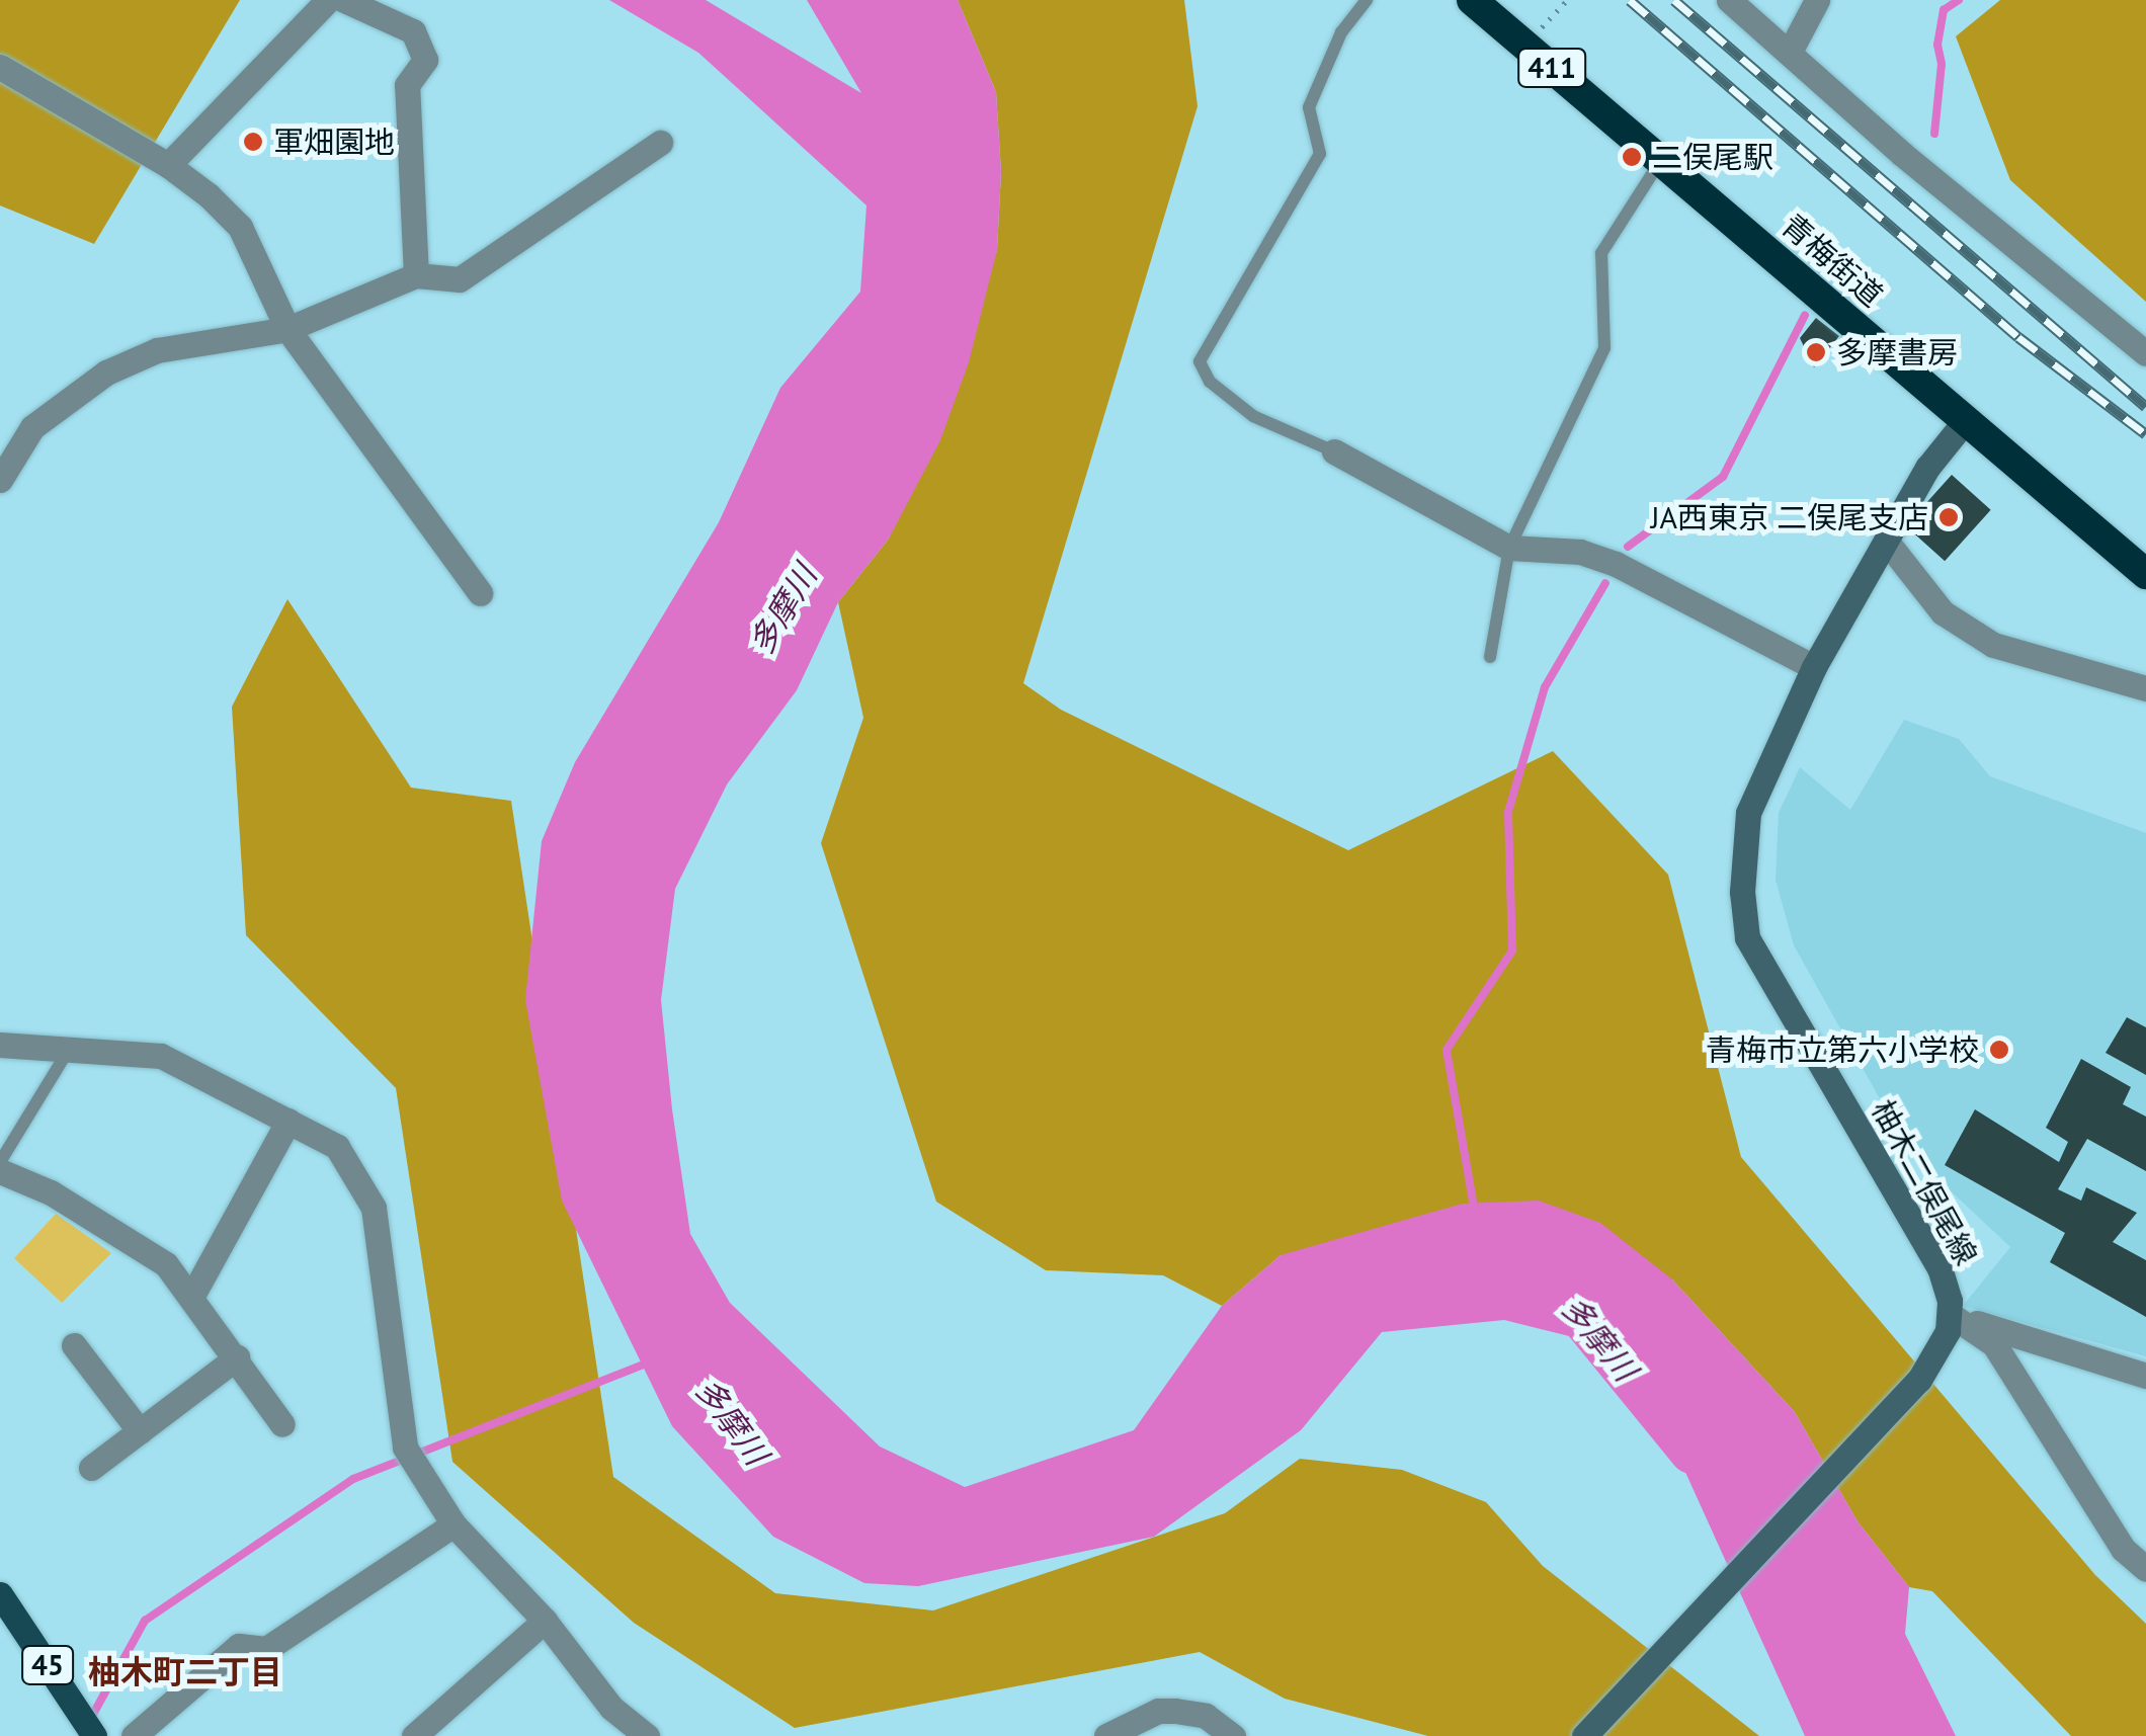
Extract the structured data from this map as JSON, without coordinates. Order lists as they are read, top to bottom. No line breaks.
{"streets":{"highway":["411","青梅街道"],"main road":["柚木二俣尾線","45"]},"crossings":[["青梅街道","柚木二俣尾線"]],"districts":["柚木町二丁目"],"water":["多摩川"],"places":["軍畑園地","二俣尾駅","多摩書房","JA西東京 二俣尾支店","青梅市立第六小学校"]}
